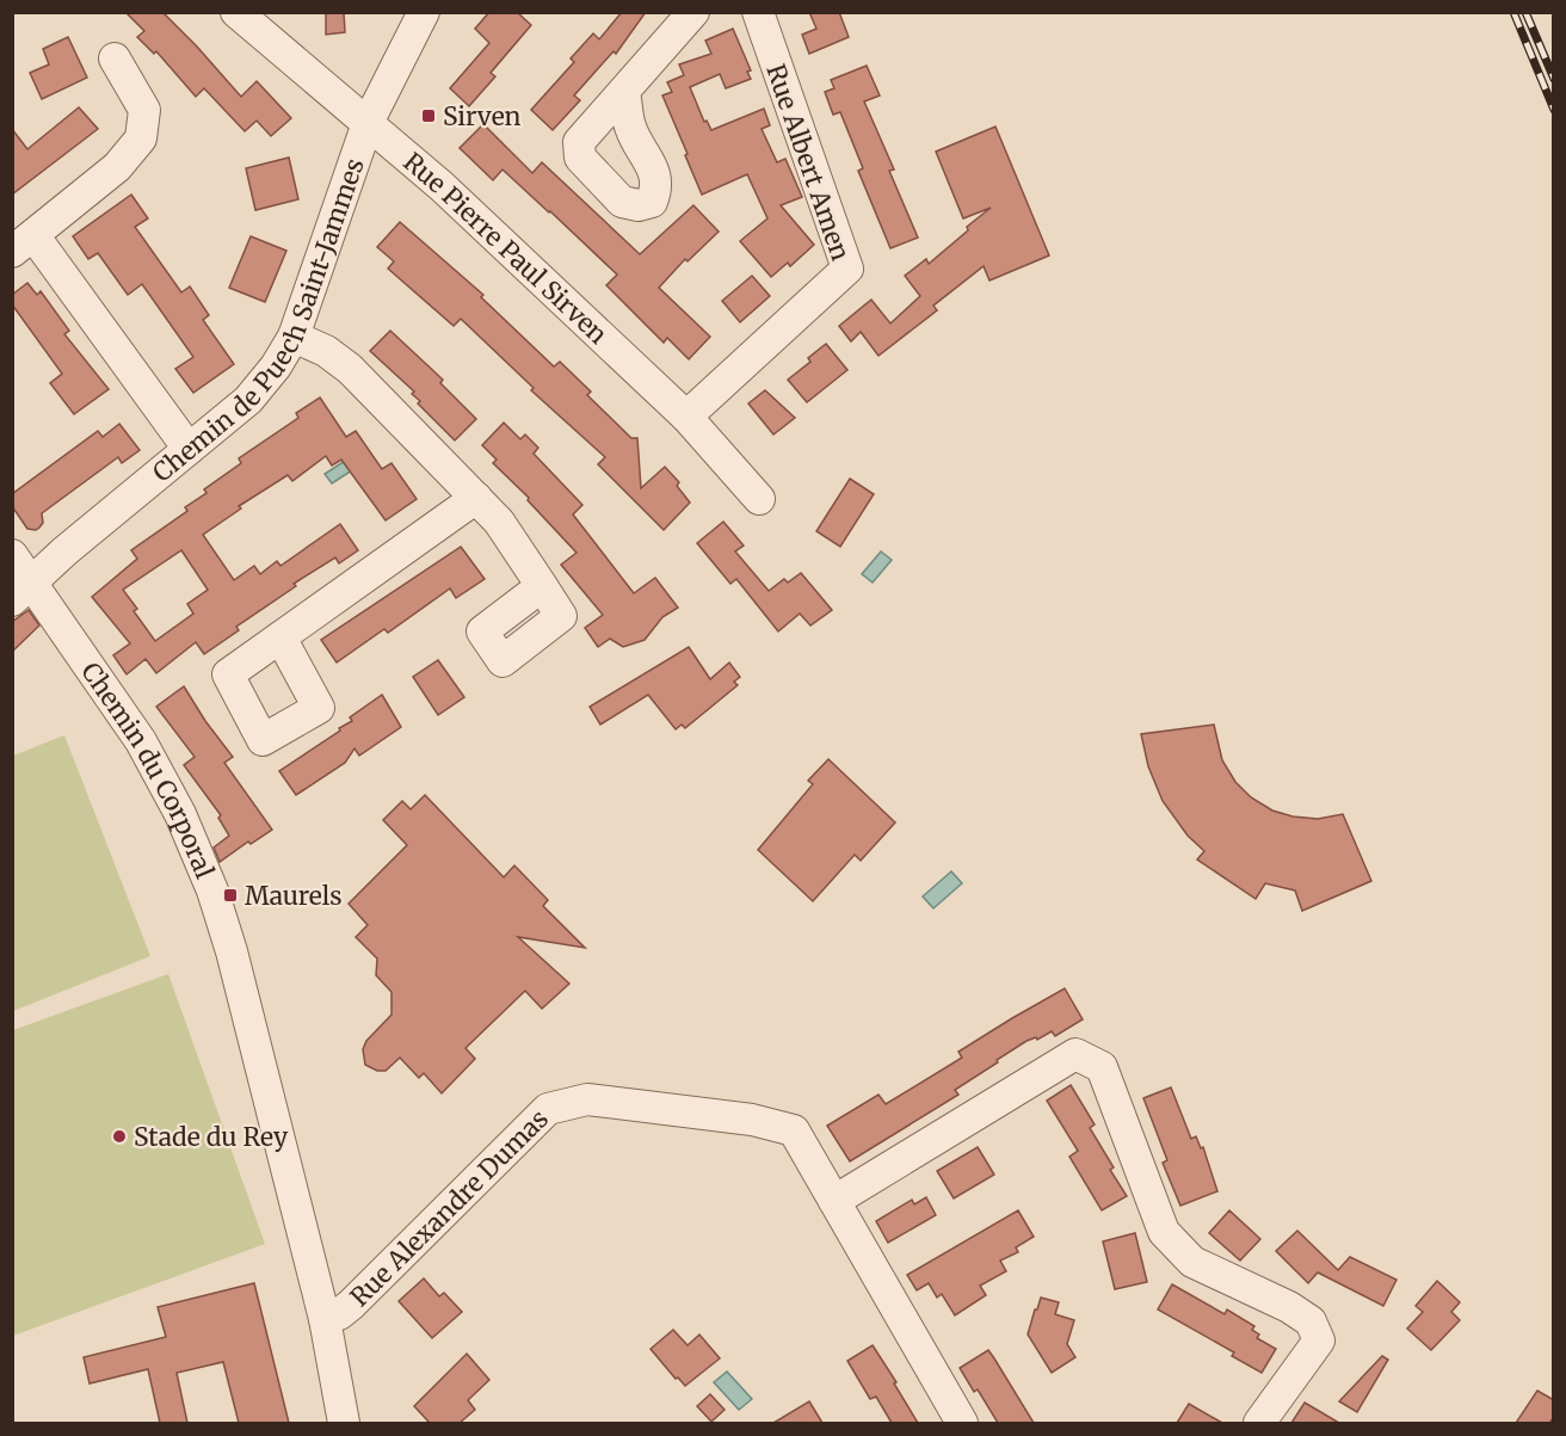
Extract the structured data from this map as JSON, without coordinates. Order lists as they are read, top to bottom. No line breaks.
{"streets":{"street":["Rue Albert Amen","Rue Pierre Paul Sirven","Chemin de Puech Saint-Jammes","Chemin du Corporal","Rue Alexandre Dumas"]},"crossings":[["Rue Albert Amen","Rue Pierre Paul Sirven"],["Rue Pierre Paul Sirven","Chemin de Puech Saint-Jammes"],["Chemin de Puech Saint-Jammes","Chemin du Corporal"],["Chemin du Corporal","Rue Alexandre Dumas"]],"places":{"transit":["Sirven","Maurels"],"other":["Stade du Rey"]}}
